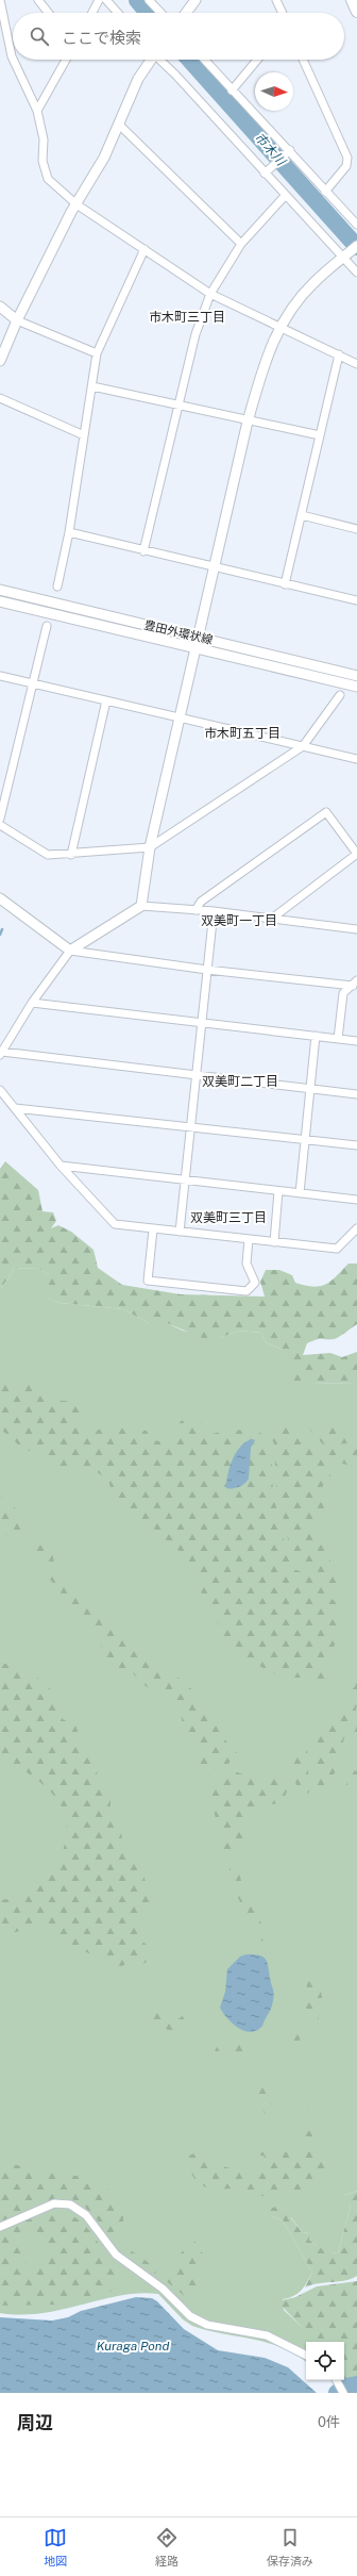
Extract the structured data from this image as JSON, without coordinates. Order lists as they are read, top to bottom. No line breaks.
{"streets":{"street":["豊田外環状線"]},"districts":["市木町三丁目","市木町五丁目","双美町一丁目","双美町二丁目","双美町三丁目"],"water":["市木川","Kuraga Pond"],"north":"right","page":{"search":"ここで検索","heading":["周辺","0件"],"nav":["地図","経路","保存済み"]}}
